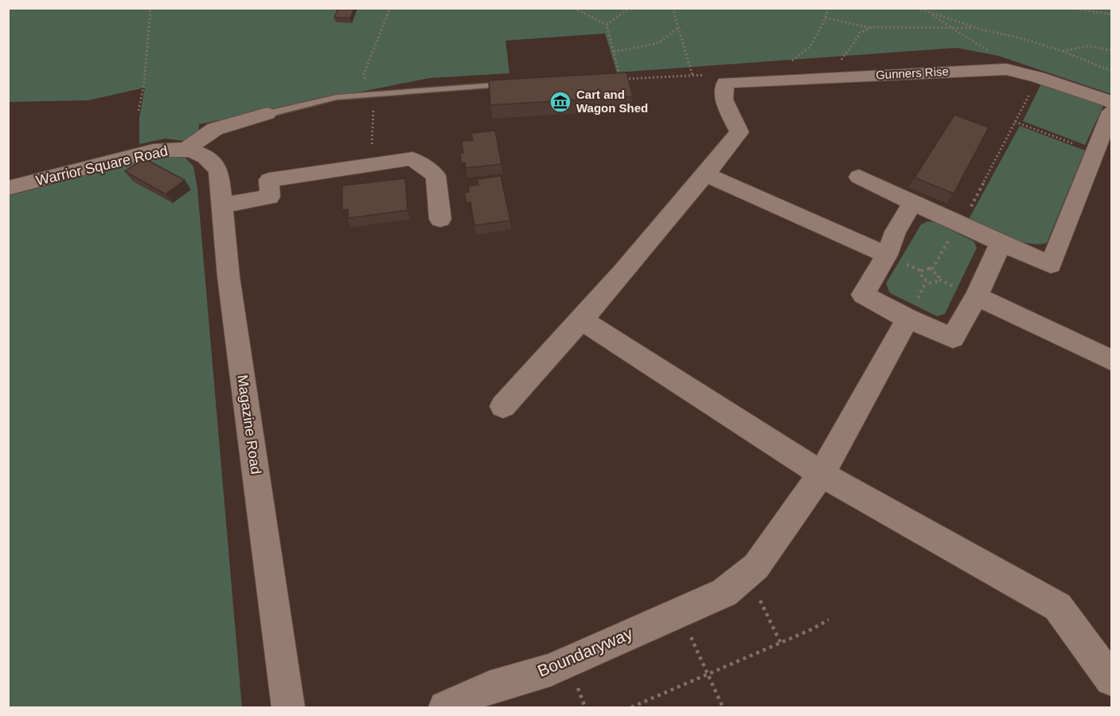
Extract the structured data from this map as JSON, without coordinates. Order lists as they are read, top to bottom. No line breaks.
{"streets":{"street":["Gunners Rise","Warrior Square Road","Magazine Road","Boundaryway"]},"crossings":[["Warrior Square Road","Magazine Road"]],"places":{"museum":["Cart and Wagon Shed"]}}
